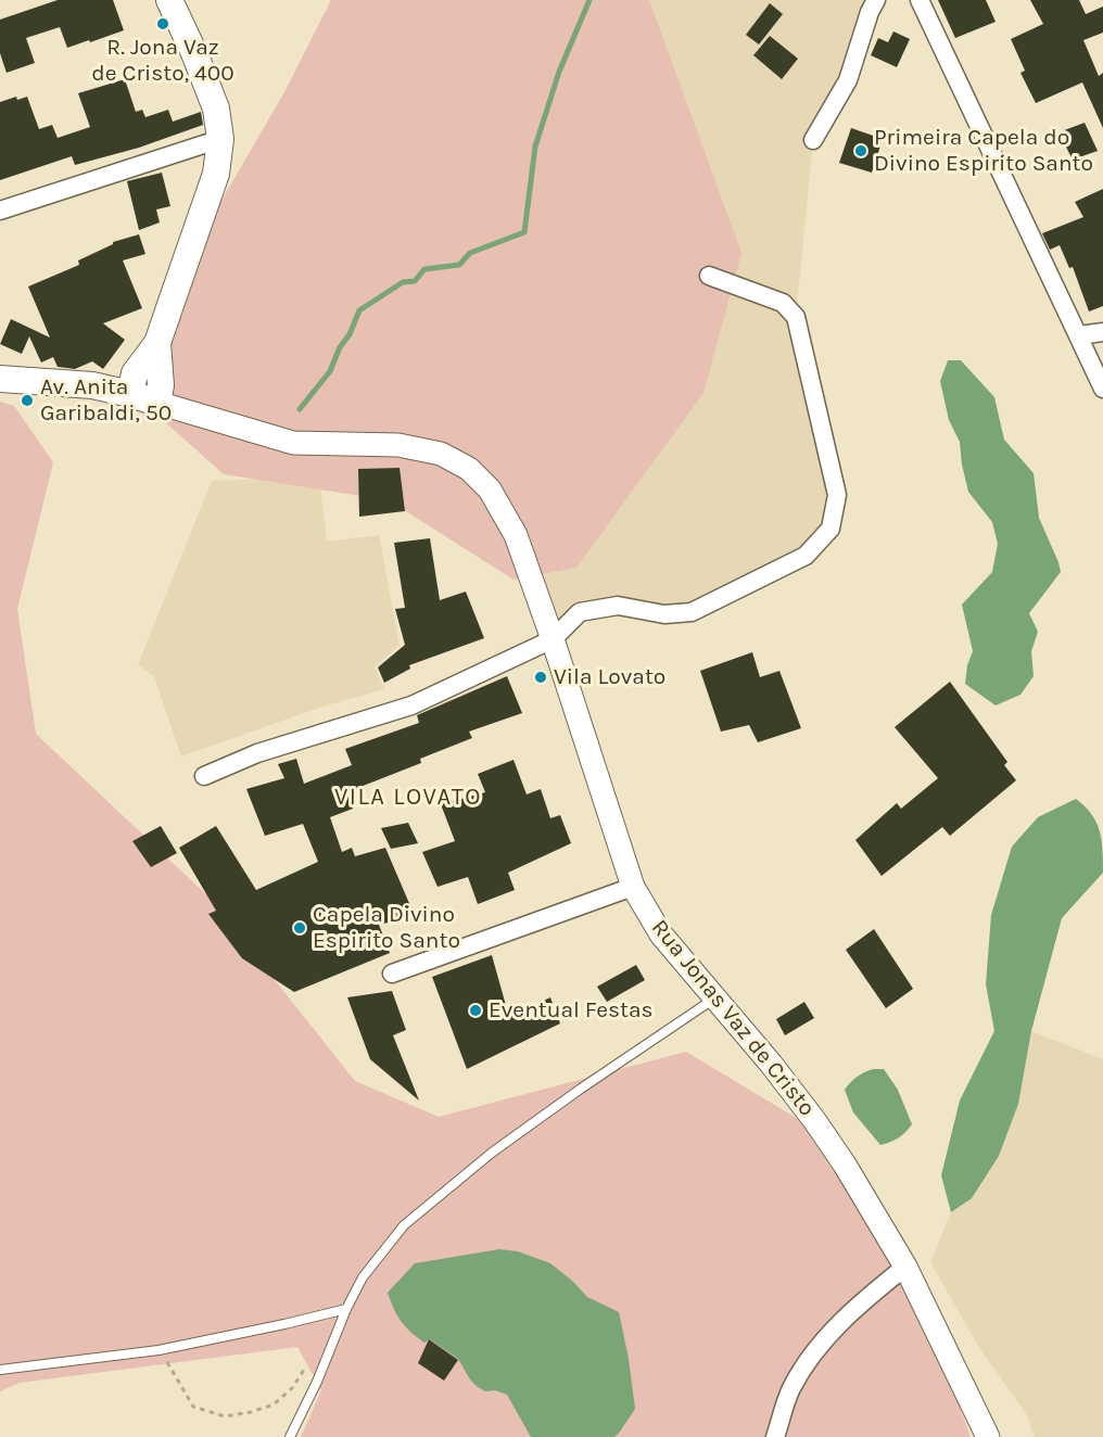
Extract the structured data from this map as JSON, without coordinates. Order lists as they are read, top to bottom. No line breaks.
{"streets":{"street":["Rua Jonas Vaz de Cristo"]},"districts":["VILA LOVATO"],"places":["R. Jona Vaz de Cristo, 400","Primeira Capela do Divino Espirito Santo","Av. Anita Garibaldi, 50","Vila Lovato","Capela Divino Espirito Santo","Eventual Festas"]}
